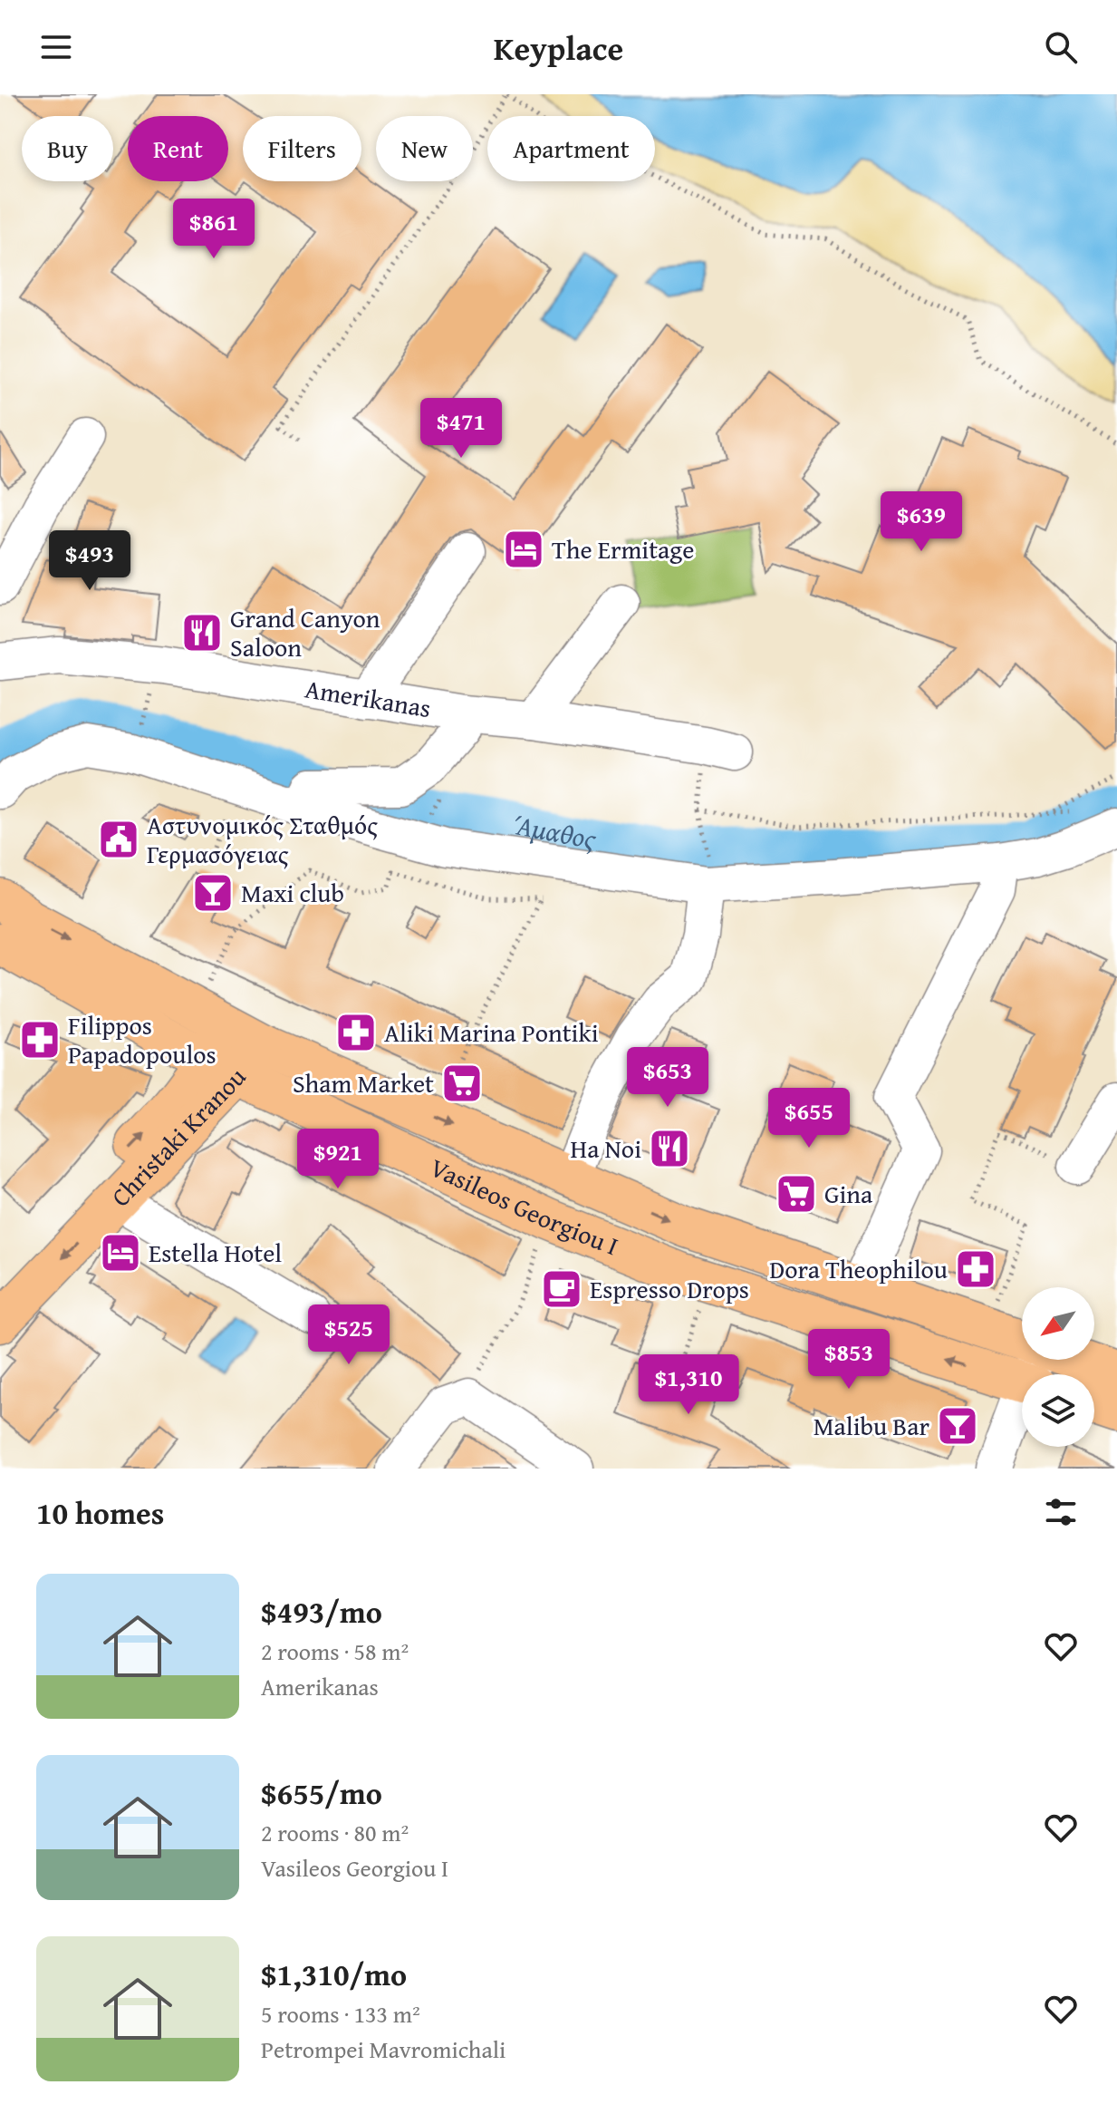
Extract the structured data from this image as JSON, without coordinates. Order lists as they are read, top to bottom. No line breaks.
{"streets":{"main road":["Christaki Kranou","Vasileos Georgiou I"],"street":["Amerikanas"]},"crossings":[["Christaki Kranou","Vasileos Georgiou I"]],"water":["Άμαθος"],"places":{"hotel":["The Ermitage","Estella Hotel"],"restaurant":["Grand Canyon Saloon","Ha Noi"],"public building":["Αστυνομικός Σταθμός Γερμασόγειας"],"bar":["Maxi club","Malibu Bar"],"pharmacy":["Aliki Marina Pontiki","Filippos Papadopoulos","Dora Theophilou"],"supermarket":["Sham Market","Gina"],"cafe":["Espresso Drops"]},"north":"bottom left","page":{"header":"Keyplace","chip":["Buy","Rent","Filters","New","Apartment"],"price":["$861","$471","$639","$493","$653","$655","$921","$525","$853","$1,310"],"heading":"10 homes","list":[{"name":"$493/mo","note":"2 rooms · 58 m² · Amerikanas"},{"name":"$655/mo","note":"2 rooms · 80 m² · Vasileos Georgiou I"},{"name":"$1,310/mo","note":"5 rooms · 133 m² · Petrompei Mavromichali"}]}}
